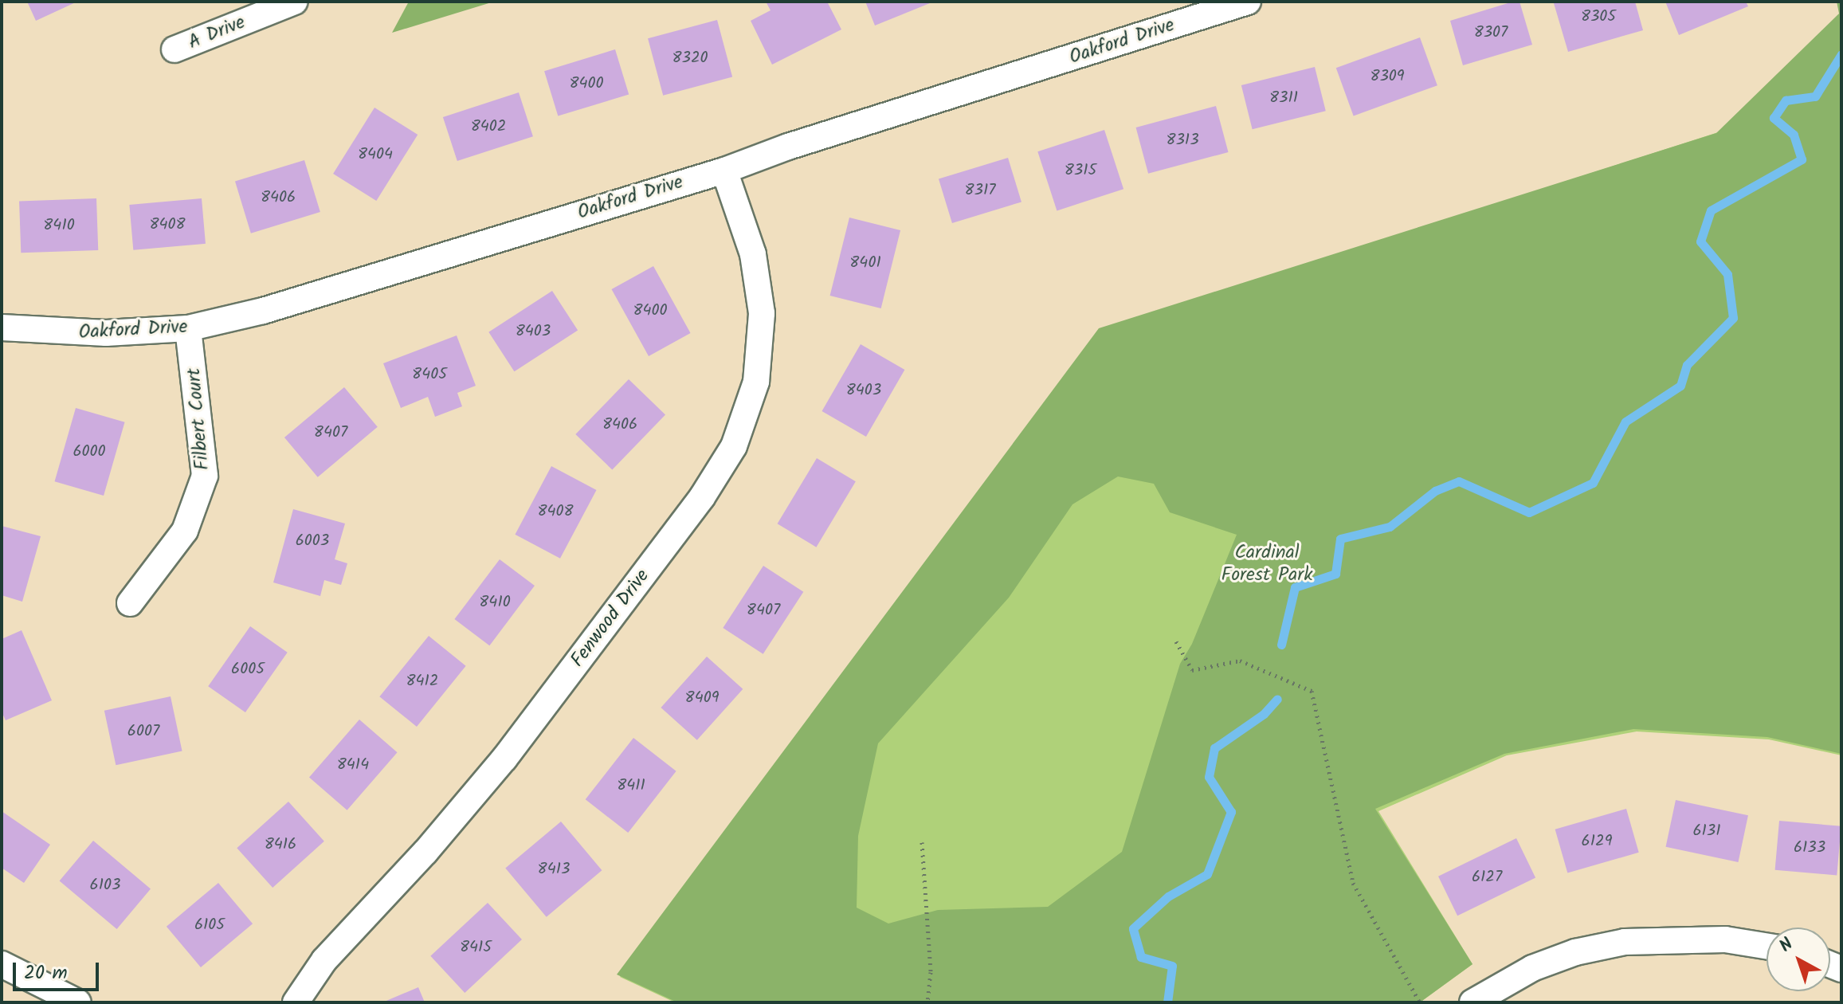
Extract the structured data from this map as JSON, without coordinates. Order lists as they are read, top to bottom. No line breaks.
{"streets":{"street":["A Drive","Oakford Drive","Filbert Court","Fenwood Drive"]},"crossings":[["Oakford Drive","Filbert Court"],["Oakford Drive","Fenwood Drive"]],"parks":["Cardinal Forest Park"],"house_numbers":["8305","8307","8320","8309","8400","8311","8402","8313","8404","8315","8317","8406","8408","8410","8401","8400","8403","8405","8403","8406","8407","6000","8408","6003","8410","8407","6005","8412","8409","6007","8414","8411","6131","6129","8416","6133","8413","6127","6103","6105","8415"],"scale_bar":"20 m","north":"top left"}
